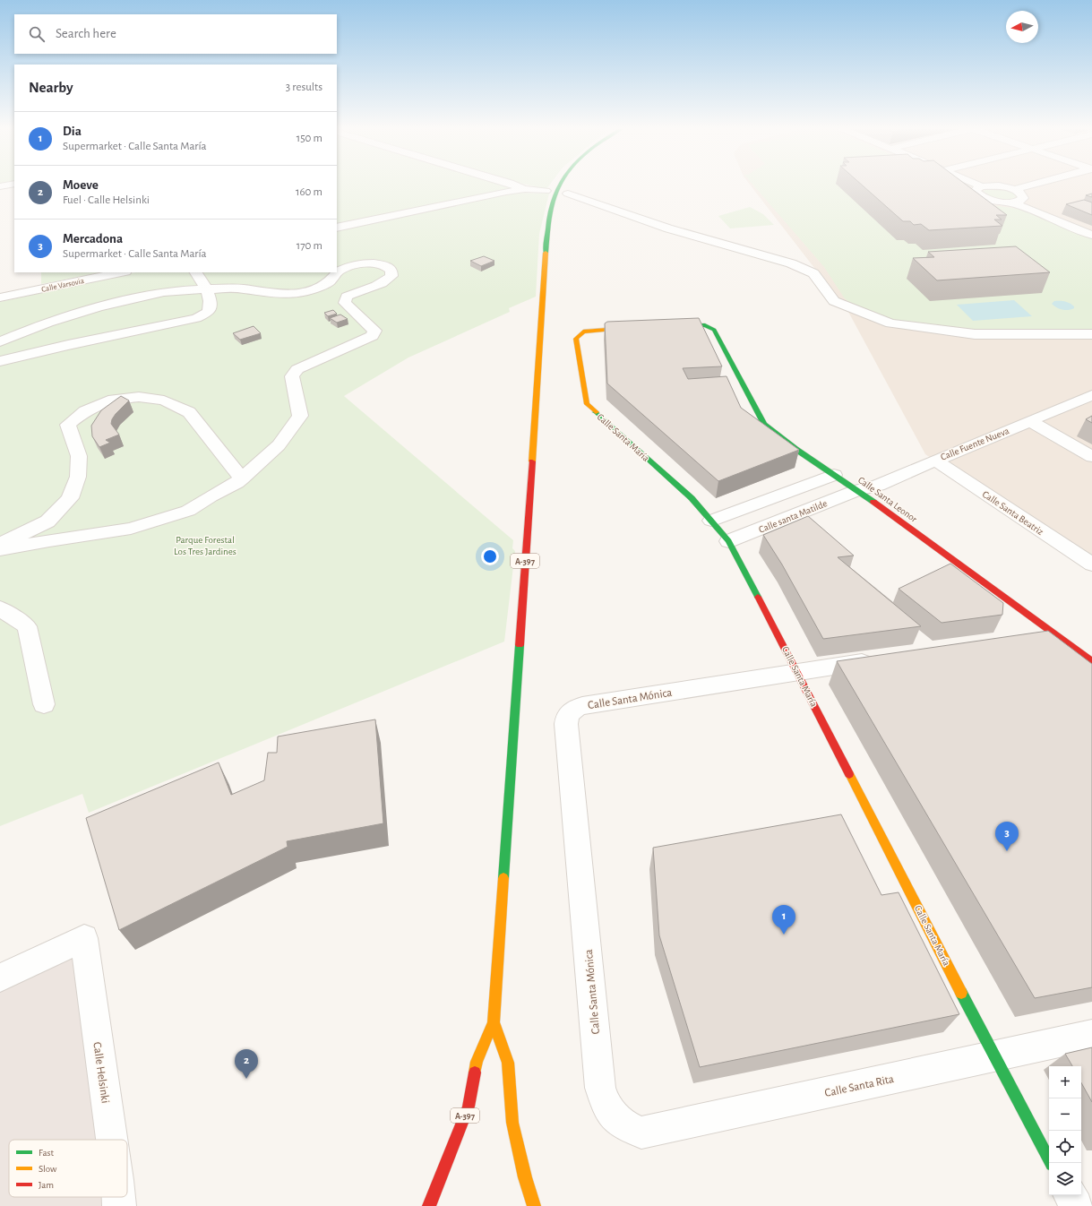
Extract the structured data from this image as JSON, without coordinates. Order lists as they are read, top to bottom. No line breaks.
{"streets":{"main road":["Calle Santa María","Calle Santa Leonor","A-397"],"street":["Calle Varsovia","Calle Fuente Nueva","Calle Santa Beatriz","Calle santa Matilde","Calle Santa Mónica","Calle Helsinki","Calle Santa Rita"]},"crossings":[["Calle Santa María","Calle santa Matilde"],["Calle Santa María","Calle Santa Mónica"],["Calle Santa María","Calle Santa Rita"],["Calle Fuente Nueva","Calle Santa Leonor"],["Calle Fuente Nueva","Calle Santa Beatriz"],["Calle Fuente Nueva","Calle santa Matilde"],["Calle Santa Leonor","Calle santa Matilde"],["Calle Santa Mónica","Calle Santa Rita"]],"parks":["Parque Forestal Los Tres Jardines"],"legend":["Fast","Slow","Jam"],"north":"left","page":{"search":"Search here","heading":["Nearby","3 results"],"list":[{"mark":"1","name":"Dia","note":"Supermarket · Calle Santa María","value":"150 m"},{"mark":"2","name":"Moeve","note":"Fuel · Calle Helsinki","value":"160 m"},{"mark":"3","name":"Mercadona","note":"Supermarket · Calle Santa María","value":"170 m"}],"pins":["3","1","2"],"map_buttons":["+","−"]}}
